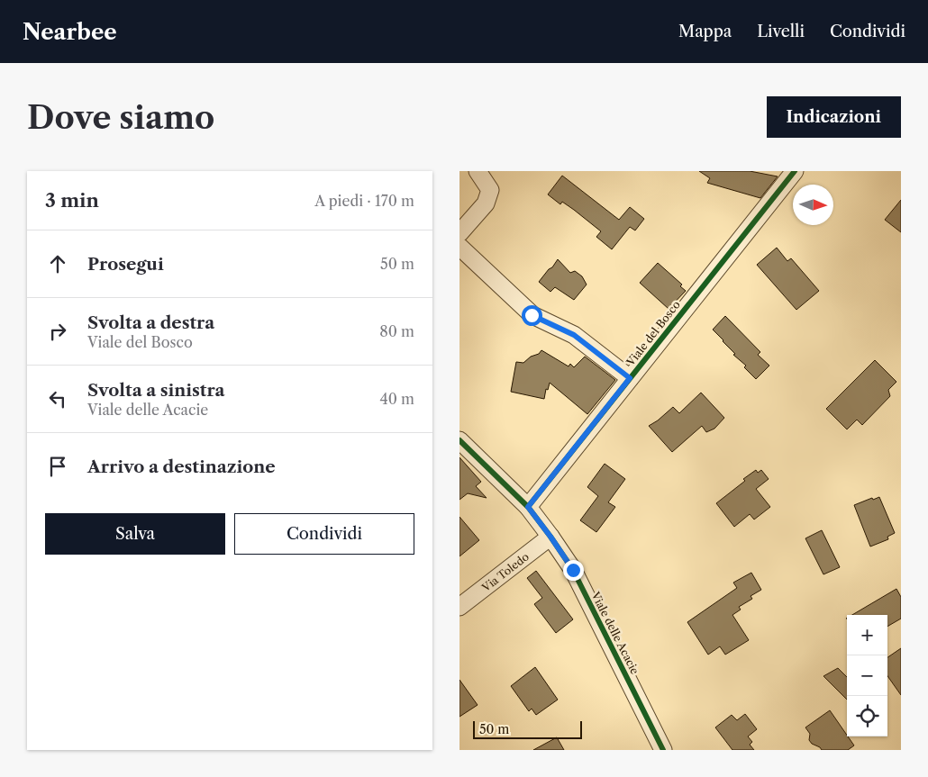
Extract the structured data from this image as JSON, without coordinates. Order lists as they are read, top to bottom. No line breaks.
{"streets":{"street":["Viale del Bosco","Via Toledo","Viale delle Acacie"]},"crossings":[["Viale del Bosco","Viale delle Acacie"],["Via Toledo","Viale delle Acacie"]],"scale_bar":"50 m","north":"right","page":{"header":"Nearbee","nav":["Mappa","Livelli","Condividi"],"buttons":["Indicazioni",["Salva","Condividi"]],"title":"Dove siamo","heading":["3 min","A piedi · 170 m"],"list":[["Prosegui","50 m"],["Svolta a destra","Viale del Bosco","80 m"],["Svolta a sinistra","Viale delle Acacie","40 m"],"Arrivo a destinazione"],"map_buttons":["+","−"],"scale":"50 m"}}
